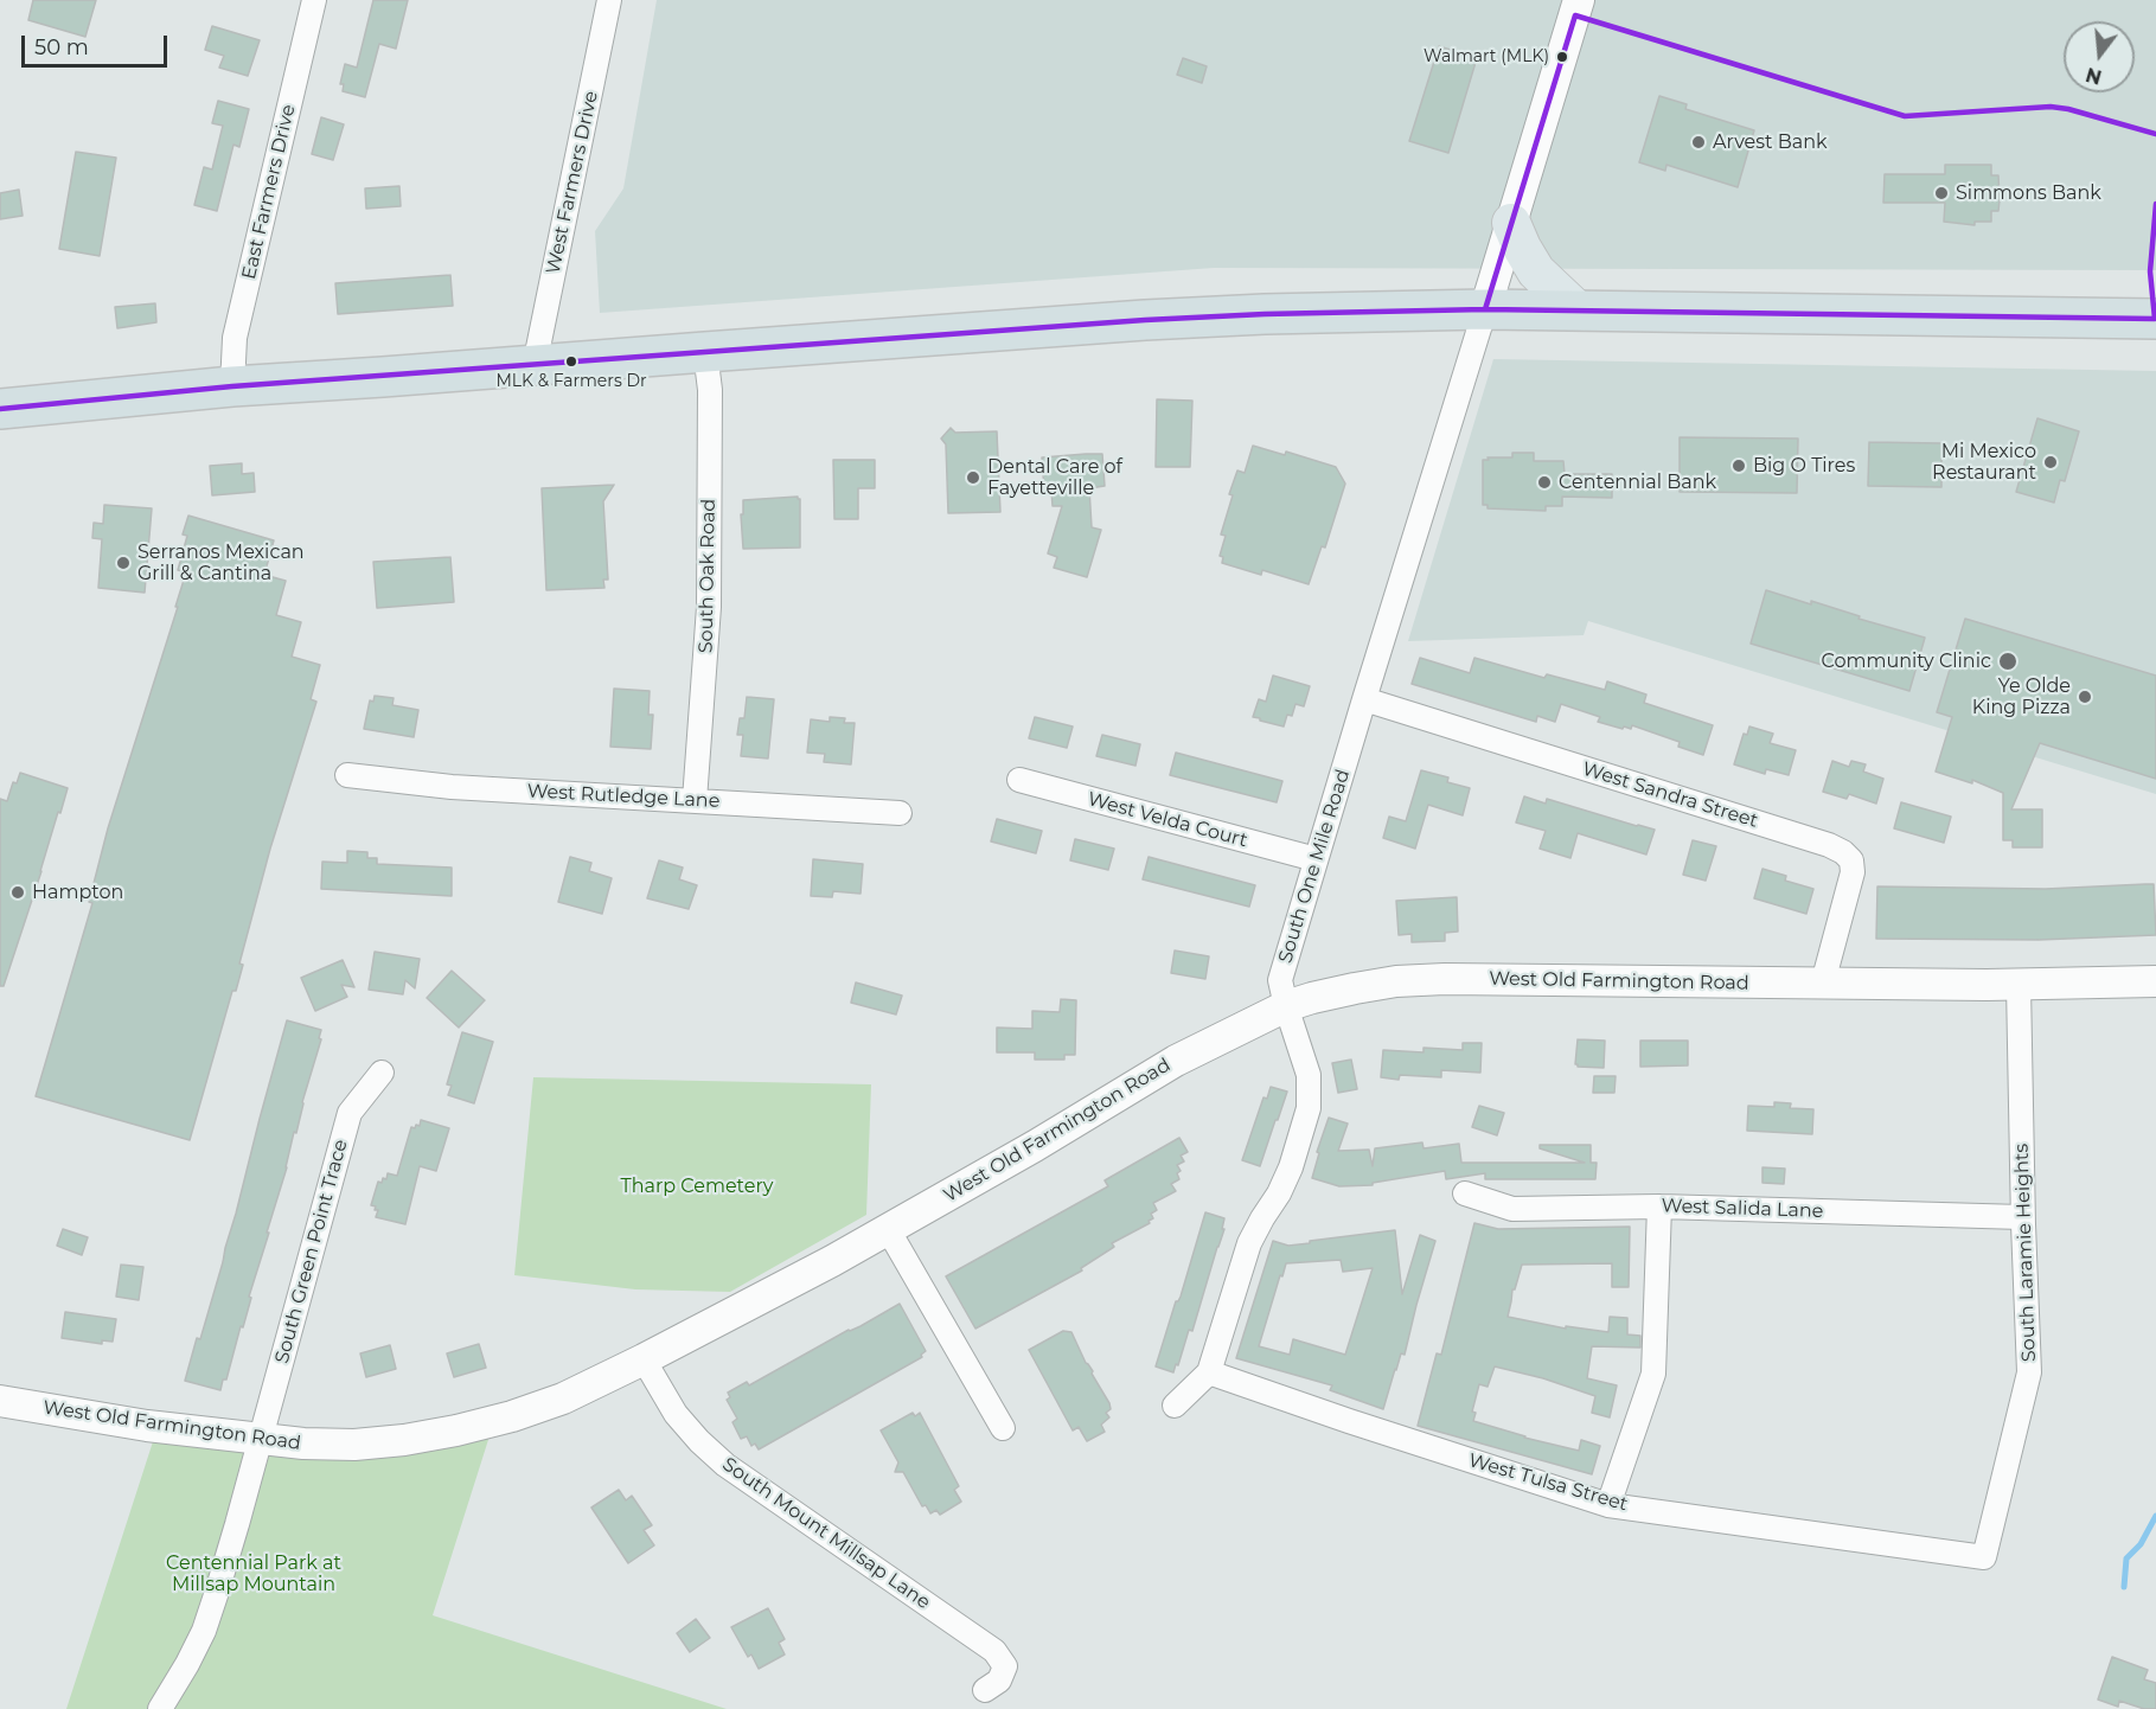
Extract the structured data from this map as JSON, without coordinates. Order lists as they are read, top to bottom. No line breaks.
{"streets":{"street":["West Farmers Drive","East Farmers Drive","South Oak Road","West Sandra Street","West Rutledge Lane","West Velda Court","South One Mile Road","West Old Farmington Road","West Salida Lane","South Green Point Trace","South Laramie Heights","West Tulsa Street","South Mount Millsap Lane"]},"crossings":[["South Oak Road","West Rutledge Lane"],["West Sandra Street","South One Mile Road"],["West Sandra Street","West Old Farmington Road"],["West Velda Court","South One Mile Road"],["South One Mile Road","West Old Farmington Road"],["South One Mile Road","West Tulsa Street"],["West Old Farmington Road","South Green Point Trace"],["West Old Farmington Road","South Laramie Heights"],["West Old Farmington Road","South Mount Millsap Lane"],["West Salida Lane","South Laramie Heights"],["South Laramie Heights","West Tulsa Street"]],"parks":["Tharp Cemetery","Centennial Park at Millsap Mountain"],"places":["Walmart (MLK)","Arvest Bank","Simmons Bank","MLK & Farmers Dr","Mi Mexico Restaurant","Big O Tires","Dental Care of Fayetteville","Centennial Bank","Serranos Mexican Grill & Cantina","Community Clinic","Ye Olde King Pizza","Hampton"],"scale_bar":"50 m","north":"bottom"}
